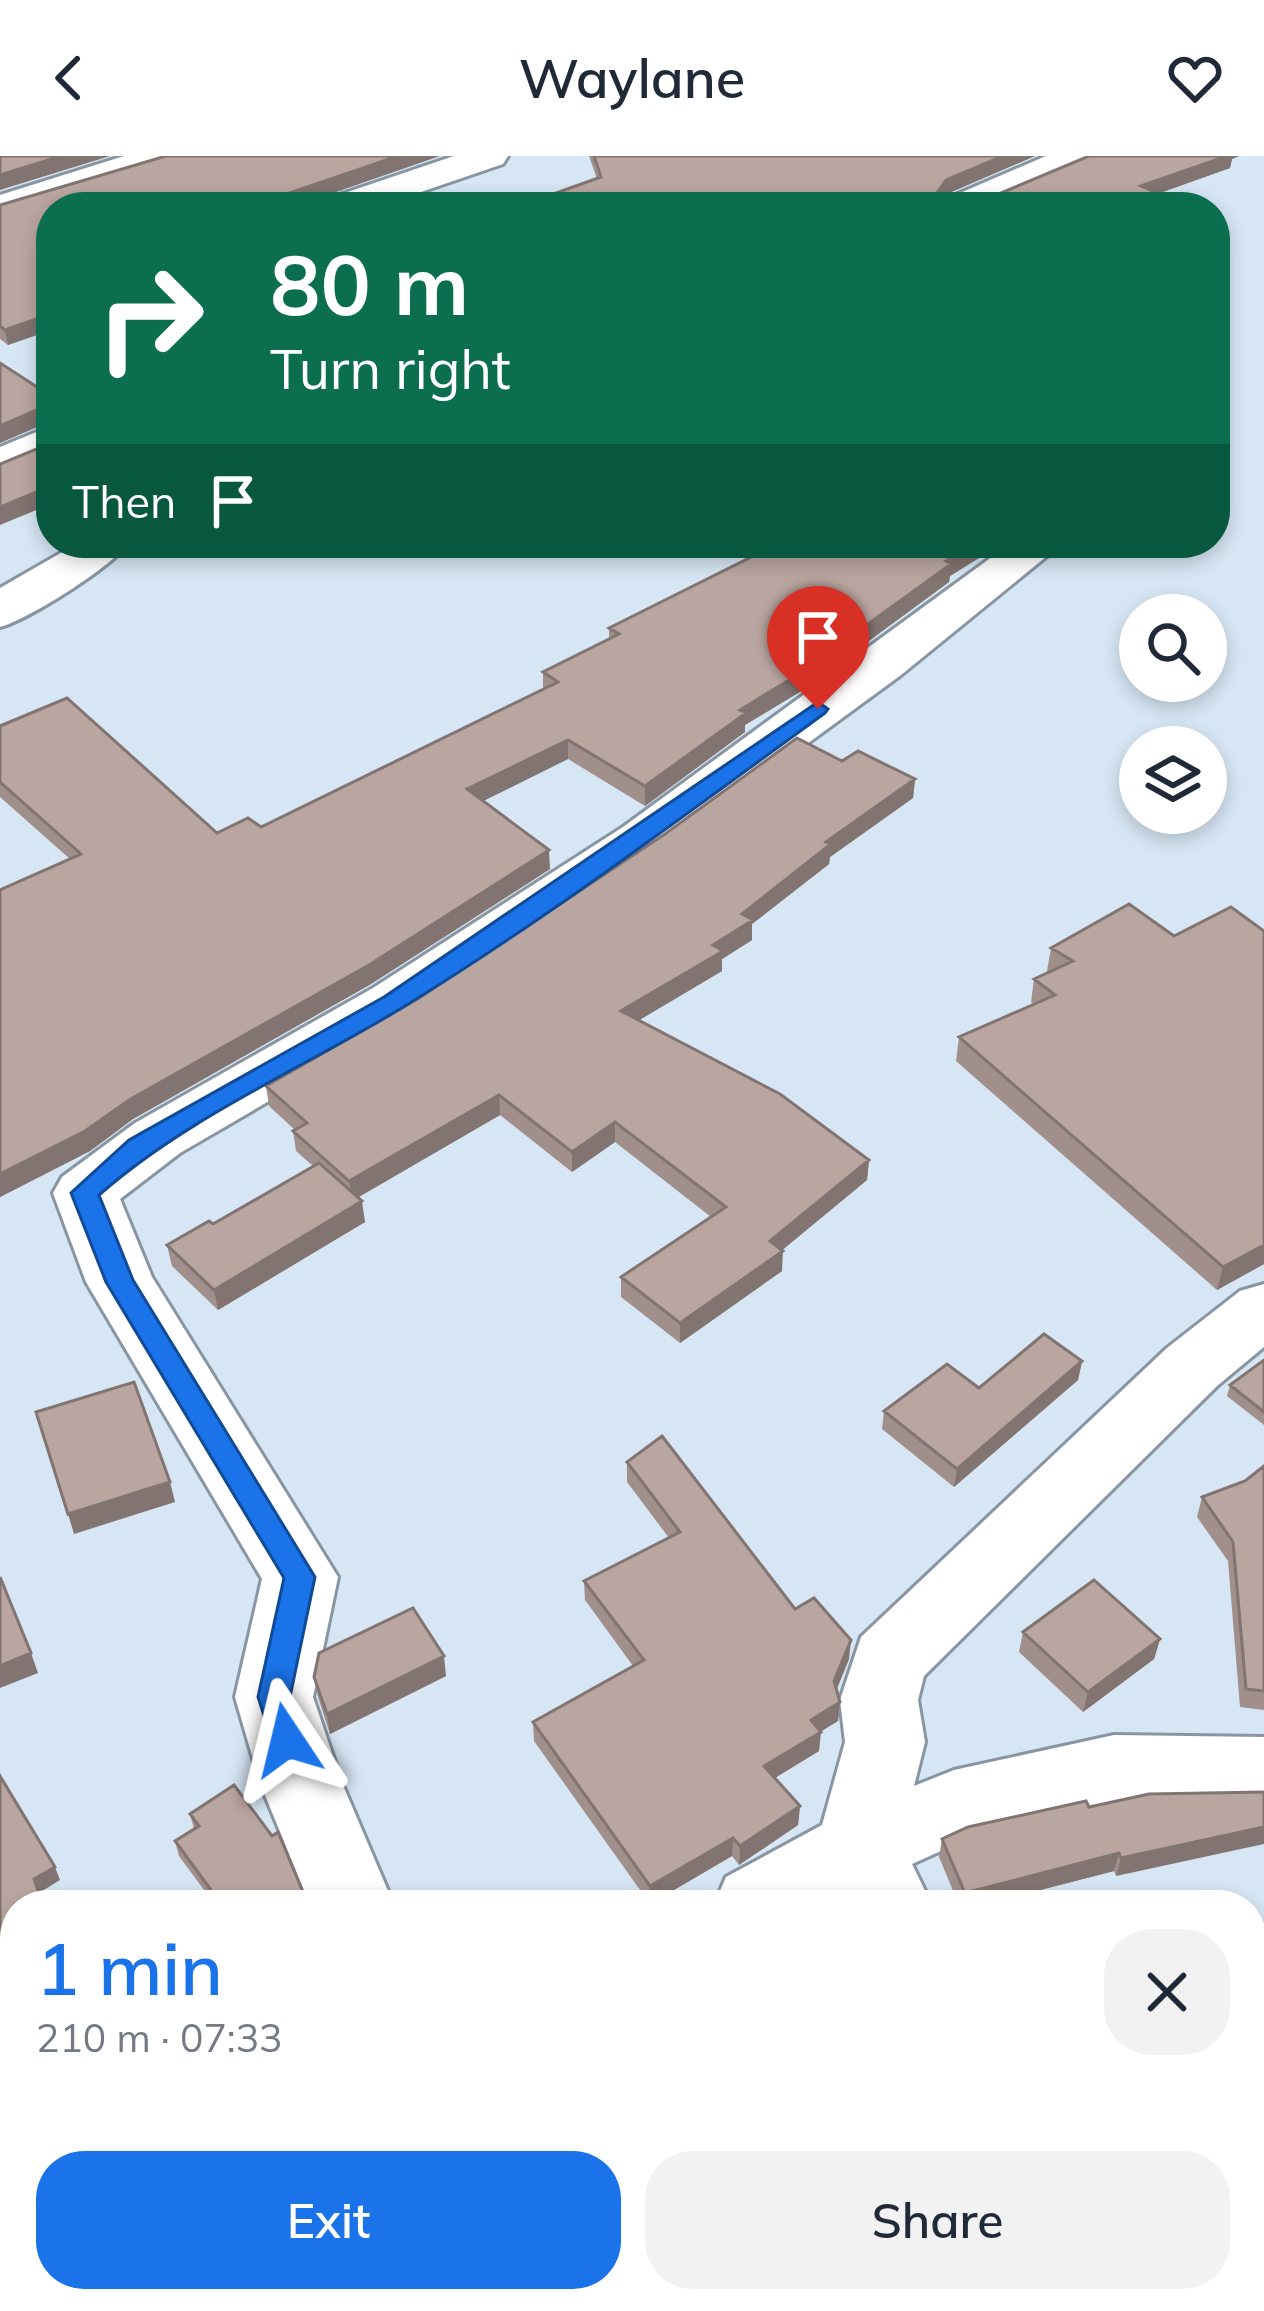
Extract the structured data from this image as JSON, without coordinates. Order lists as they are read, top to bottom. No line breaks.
{"page":{"header":"Waylane","turn":["80 m","Turn right"],"then":"Then","heading":["1 min","210 m · 07:33"],"buttons":["Exit","Share"]}}
